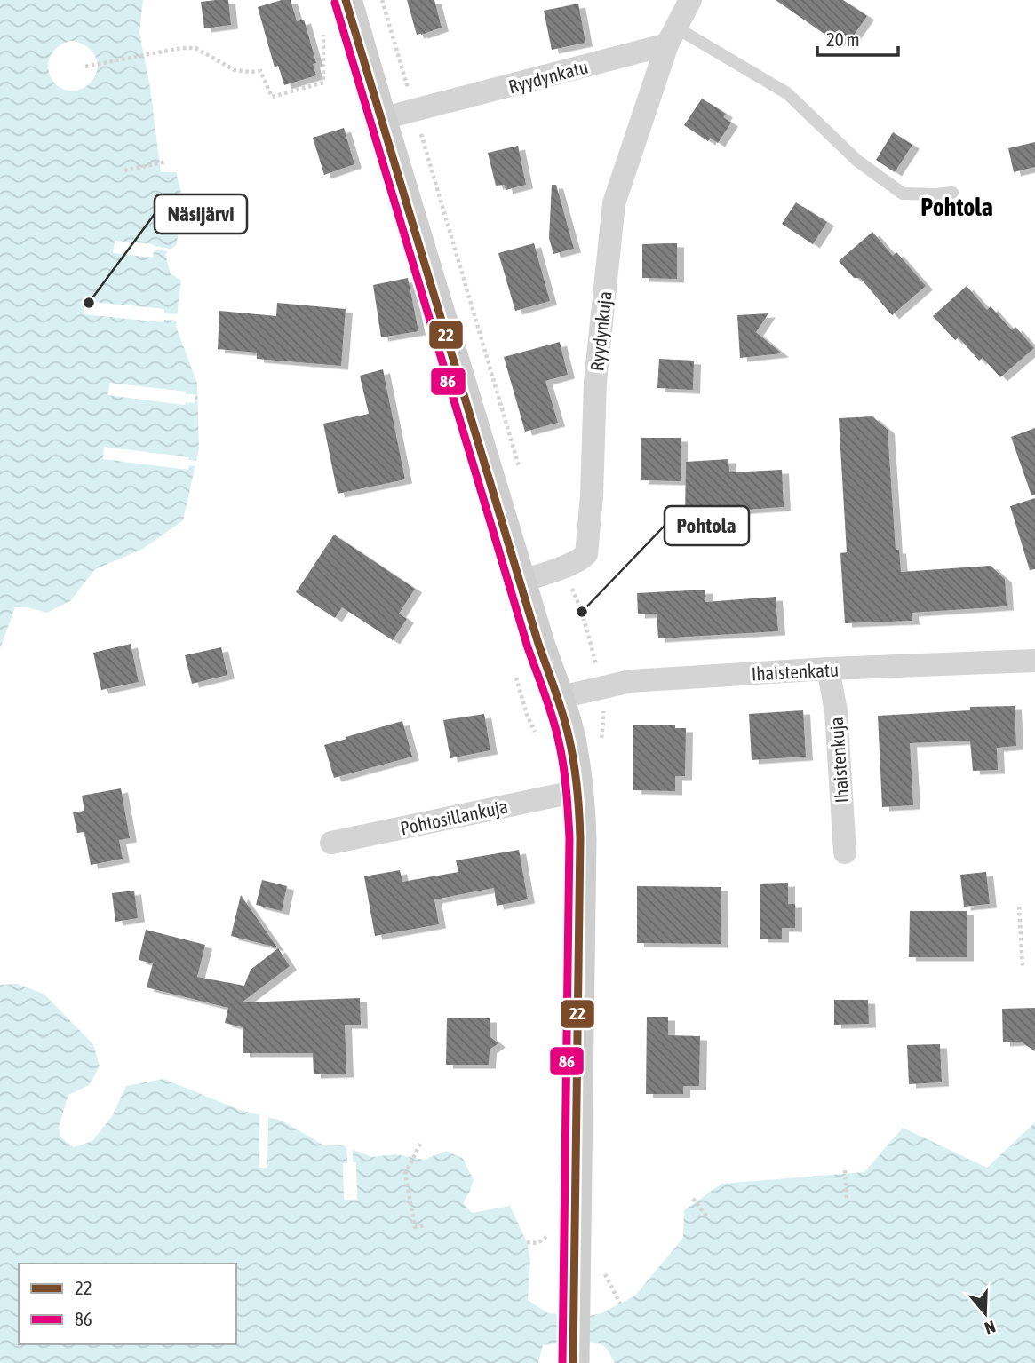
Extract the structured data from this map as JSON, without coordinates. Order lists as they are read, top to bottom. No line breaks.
{"streets":{"street":["Ryydynkatu","Ryydynkuja","Ihaistenkatu","Ihaistenkuja","Pohtosillankuja"]},"crossings":[["Ryydynkatu","Ryydynkuja"],["Ihaistenkatu","Ihaistenkuja"]],"districts":["Pohtola"],"places":["Näsijärvi","Pohtola"],"lines":["transit line 22","transit line 86"],"legend":["22","86"],"scale_bar":"20 m","north":"bottom"}
